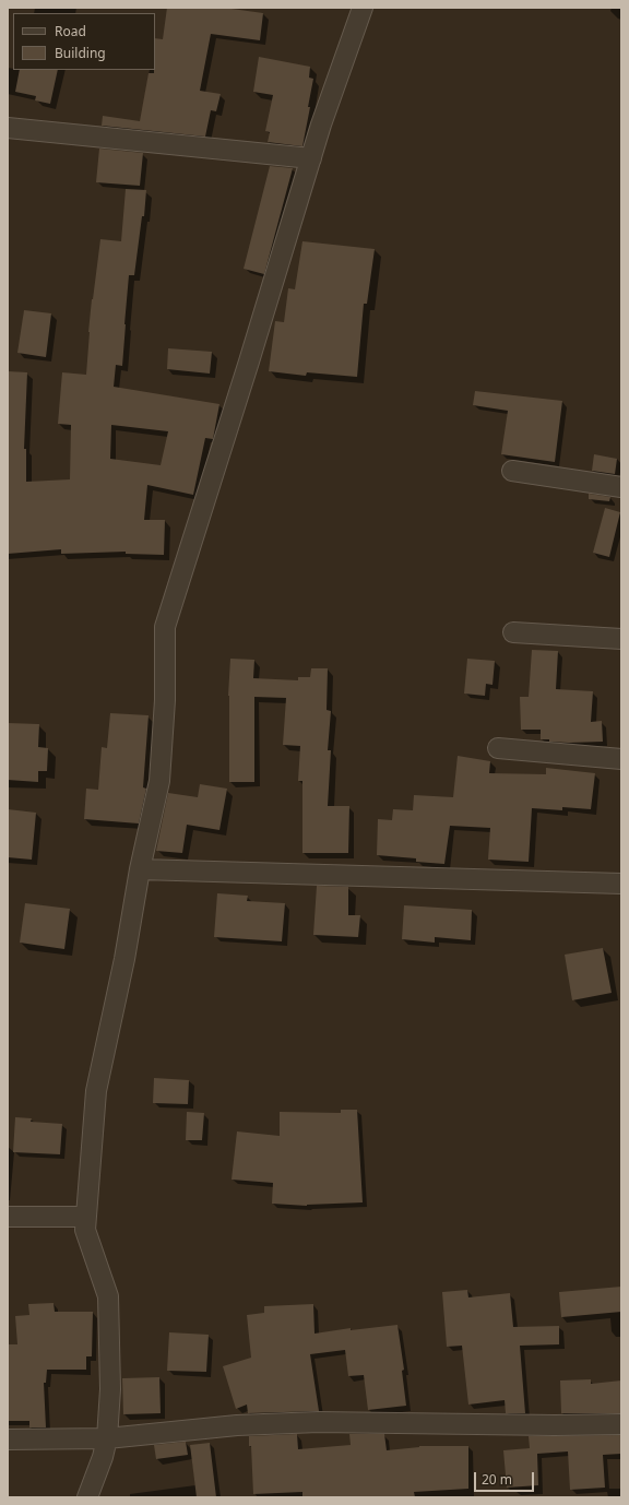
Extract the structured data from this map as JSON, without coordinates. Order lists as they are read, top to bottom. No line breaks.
{"legend":["Road","Building"],"scale_bar":"20 m"}
